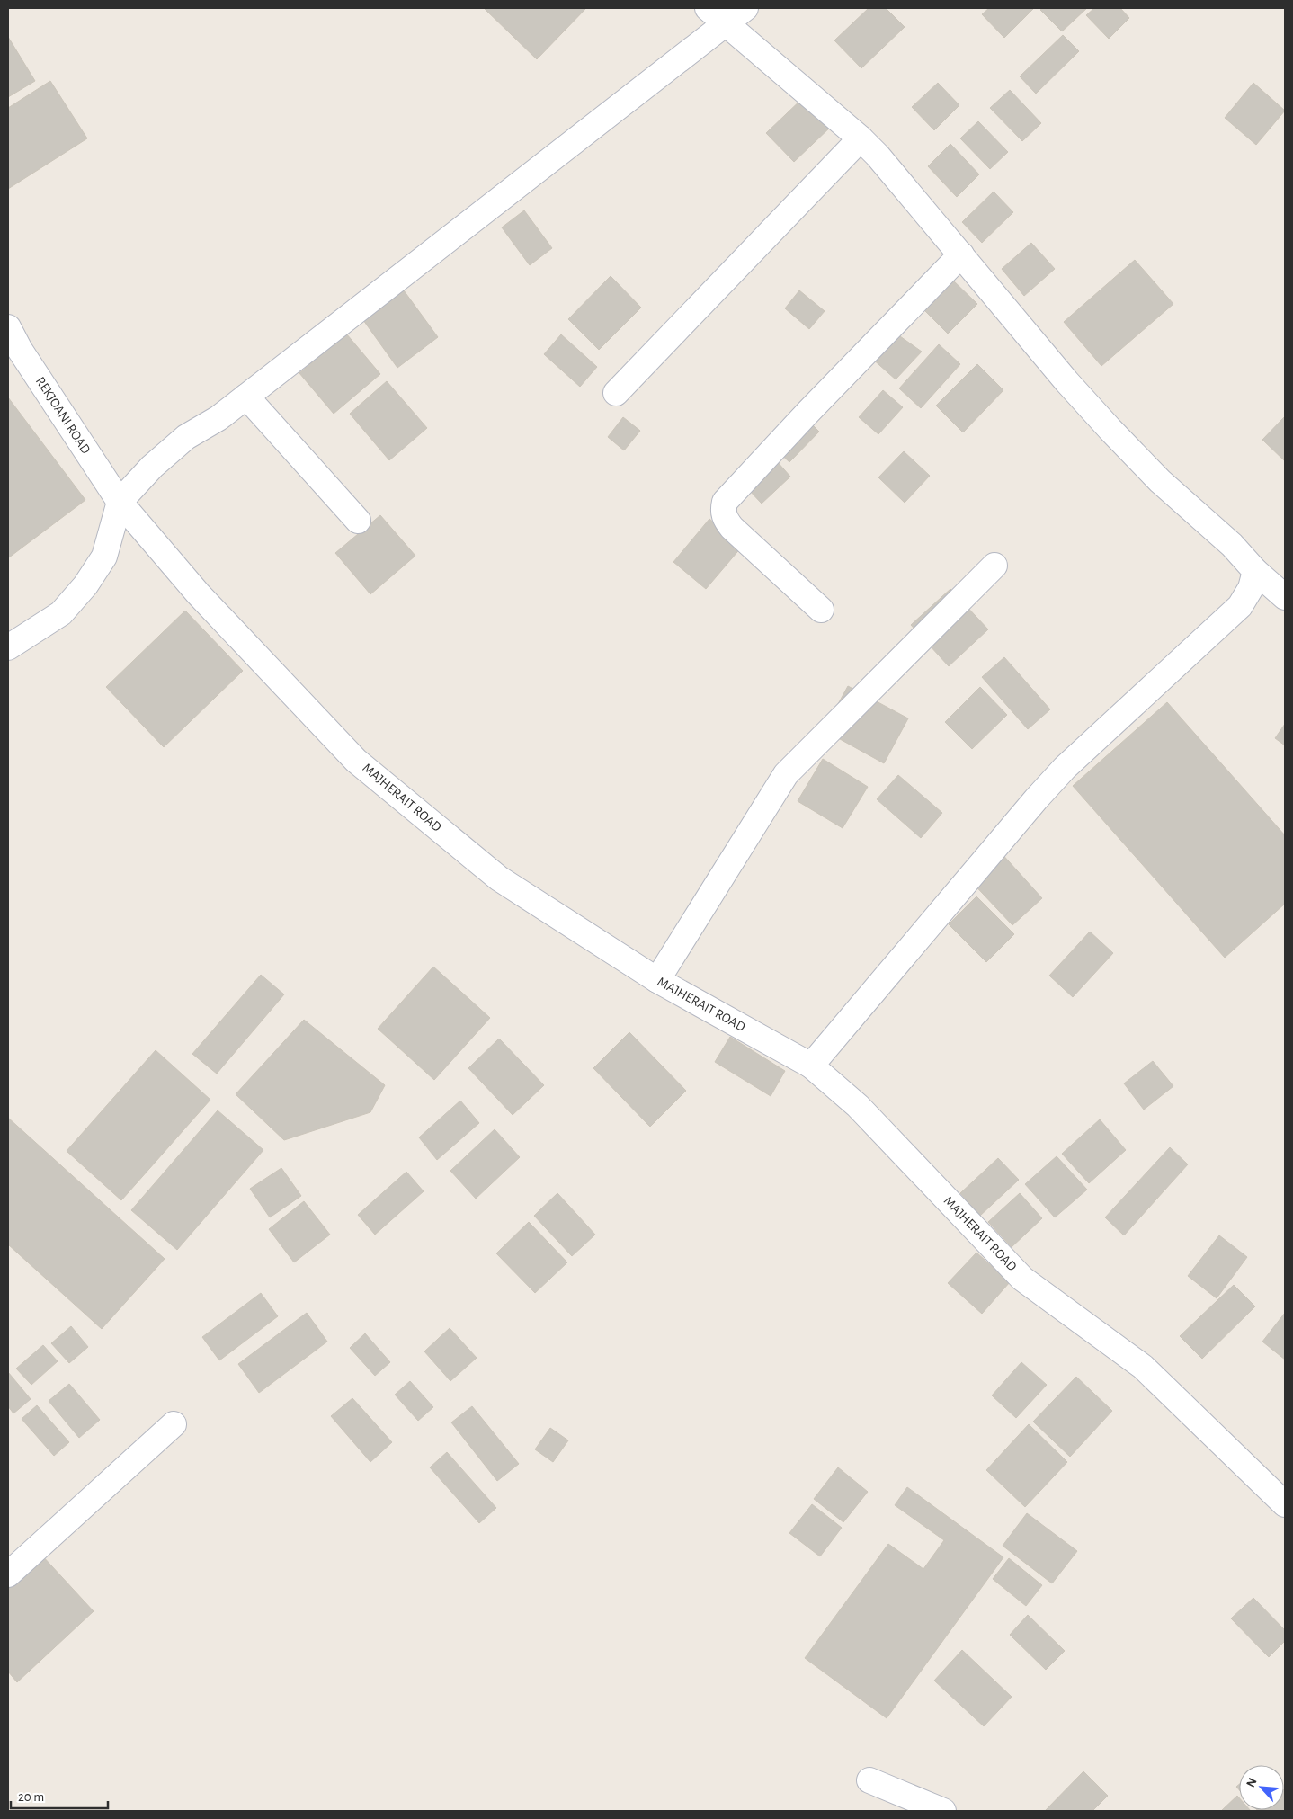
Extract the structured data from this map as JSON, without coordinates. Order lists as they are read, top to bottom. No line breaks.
{"streets":{"street":["REKJOANI ROAD","MAJHERAIT ROAD"]},"crossings":[["REKJOANI ROAD","MAJHERAIT ROAD"]],"scale_bar":"20 m","north":"top left"}
